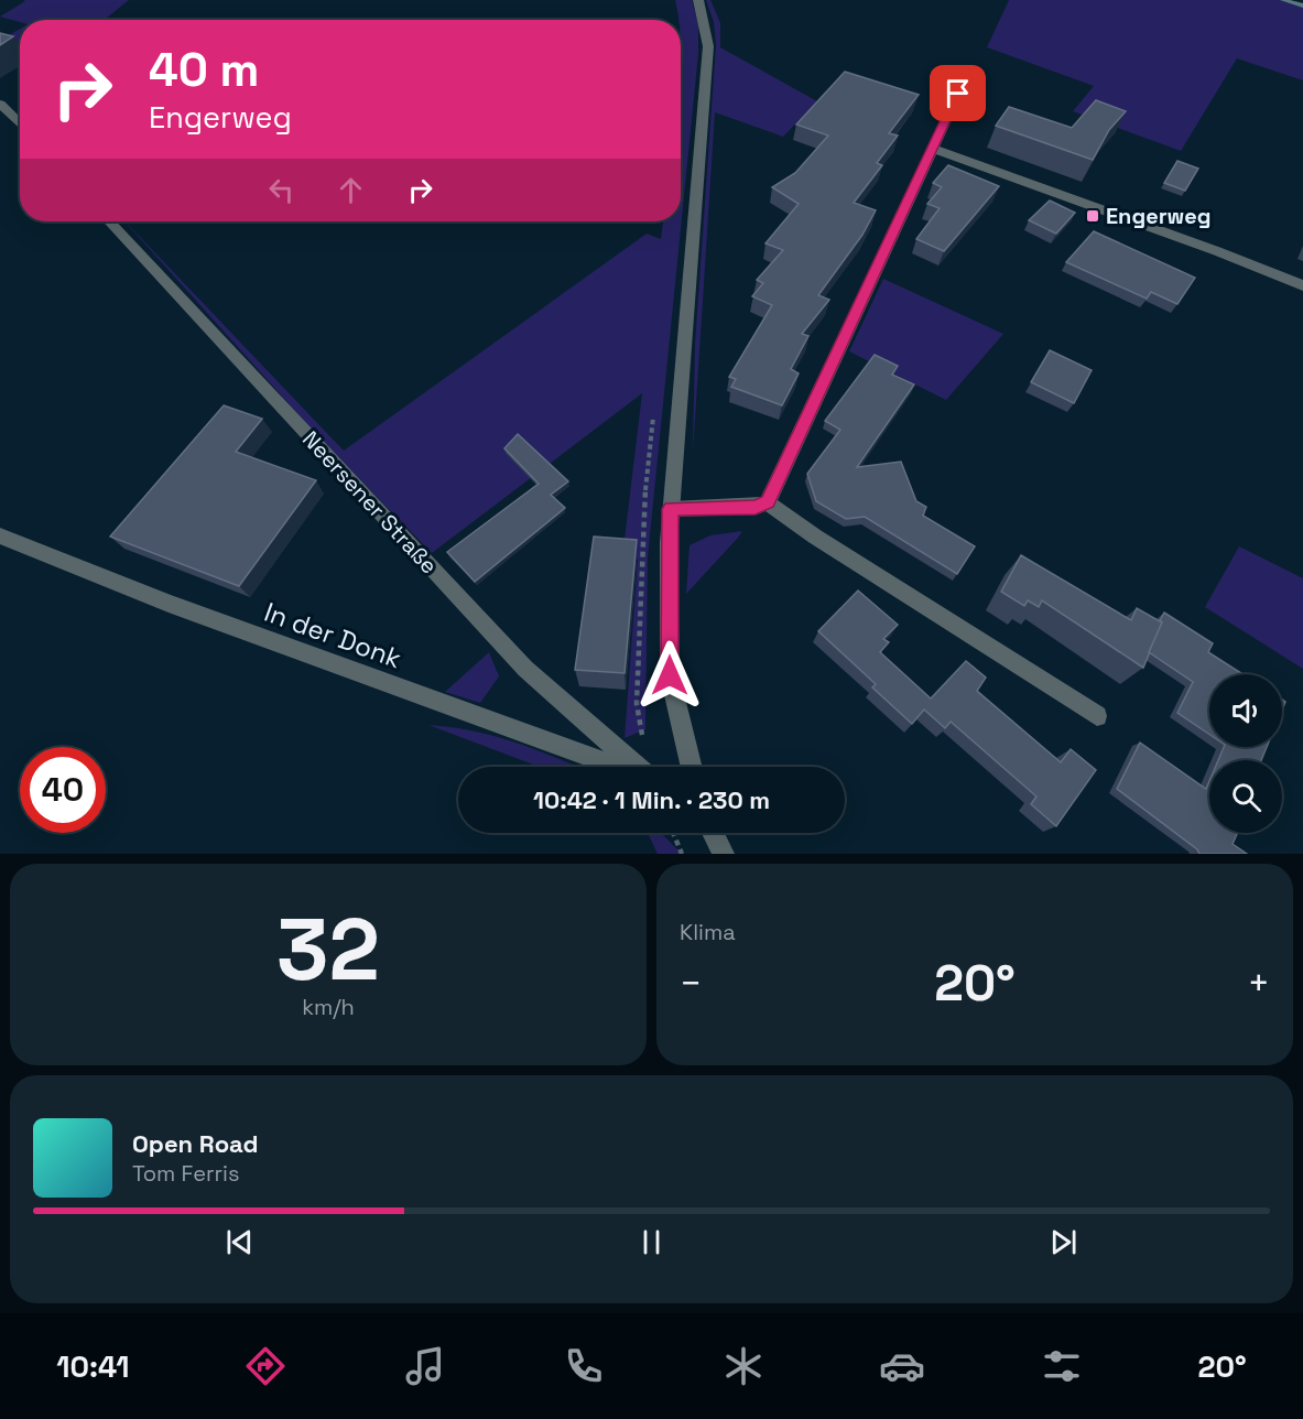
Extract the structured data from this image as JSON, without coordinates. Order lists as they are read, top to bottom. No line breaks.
{"streets":{"street":["Neersener Straße","In der Donk"]},"places":{"transit":["Engerweg"]},"page":{"turn":["40 m","Engerweg"],"limit":"40","trip":"10:42 · 1 Min. · 230 m","tile":[["32","km/h"],"Klima"],"heat":["−","20°","+"],"song":["Open Road","Tom Ferris"],"tabs":["10:41","20°"]}}
